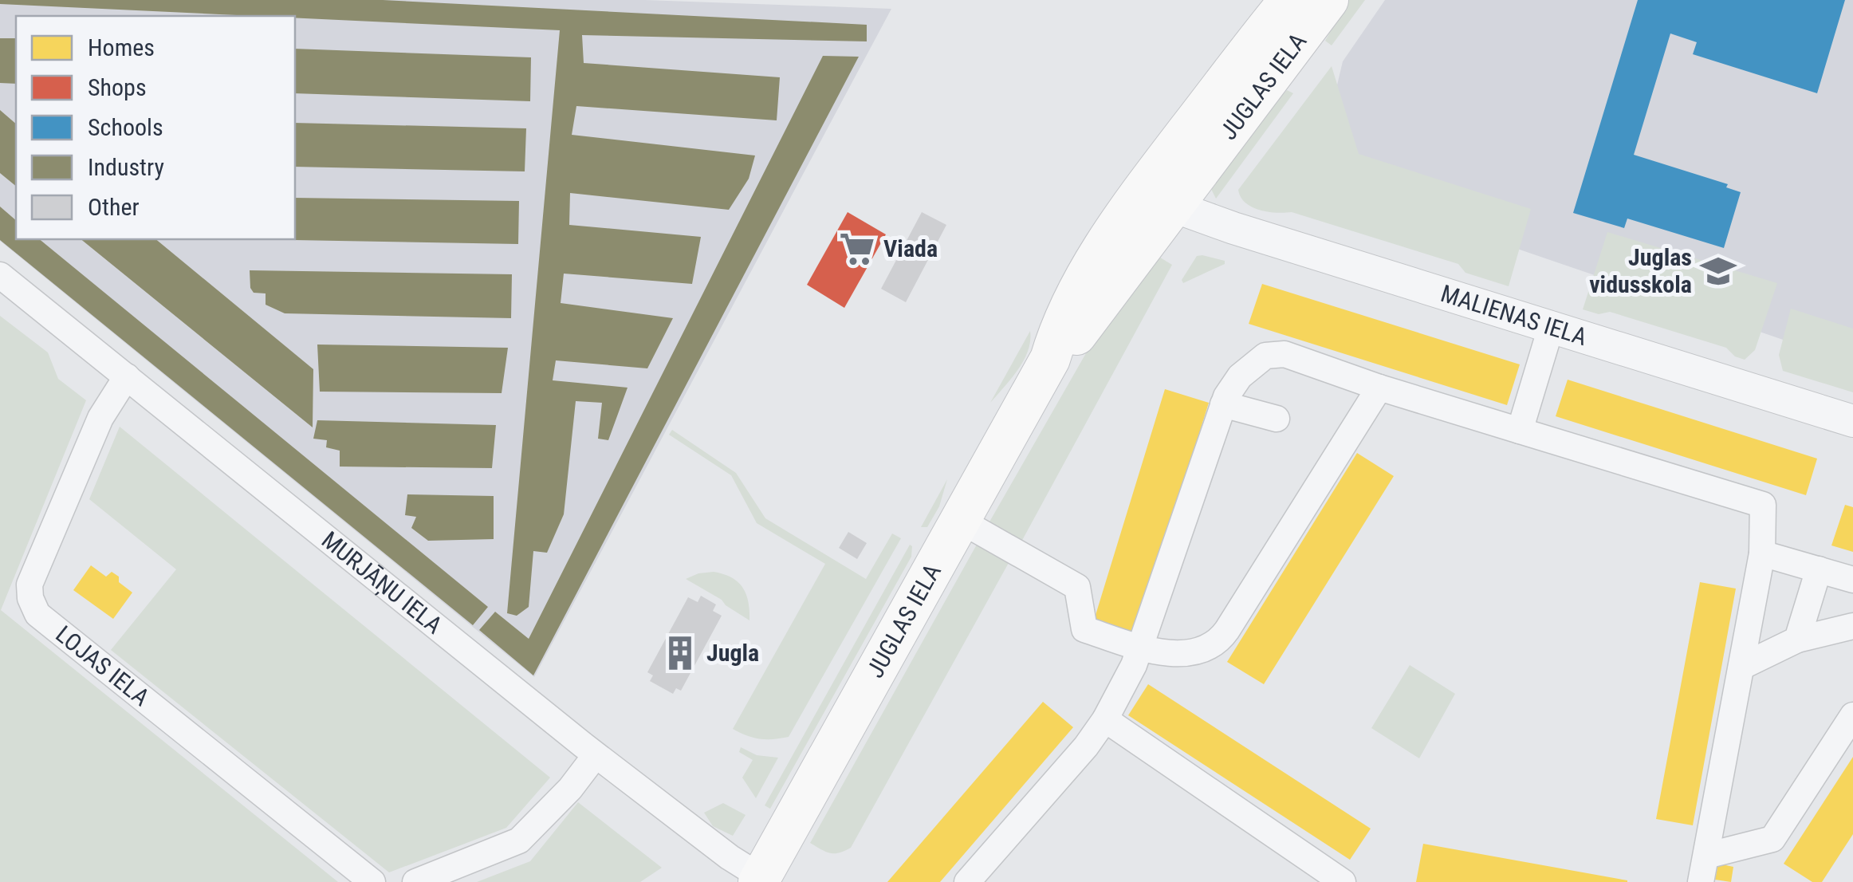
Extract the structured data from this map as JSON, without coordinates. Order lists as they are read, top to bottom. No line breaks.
{"streets":{"main road":["JUGLAS IELA"],"street":["MALIENAS IELA","MURJĀŅU IELA","LOJAS IELA"]},"crossings":[["JUGLAS IELA","MALIENAS IELA"],["JUGLAS IELA","MURJĀŅU IELA"],["MURJĀŅU IELA","LOJAS IELA"]],"places":{"supermarket":["Viada"],"school or university":["Juglas vidusskola"],"building":["Jugla"]},"legend":["Homes","Shops","Schools","Industry","Other"]}
